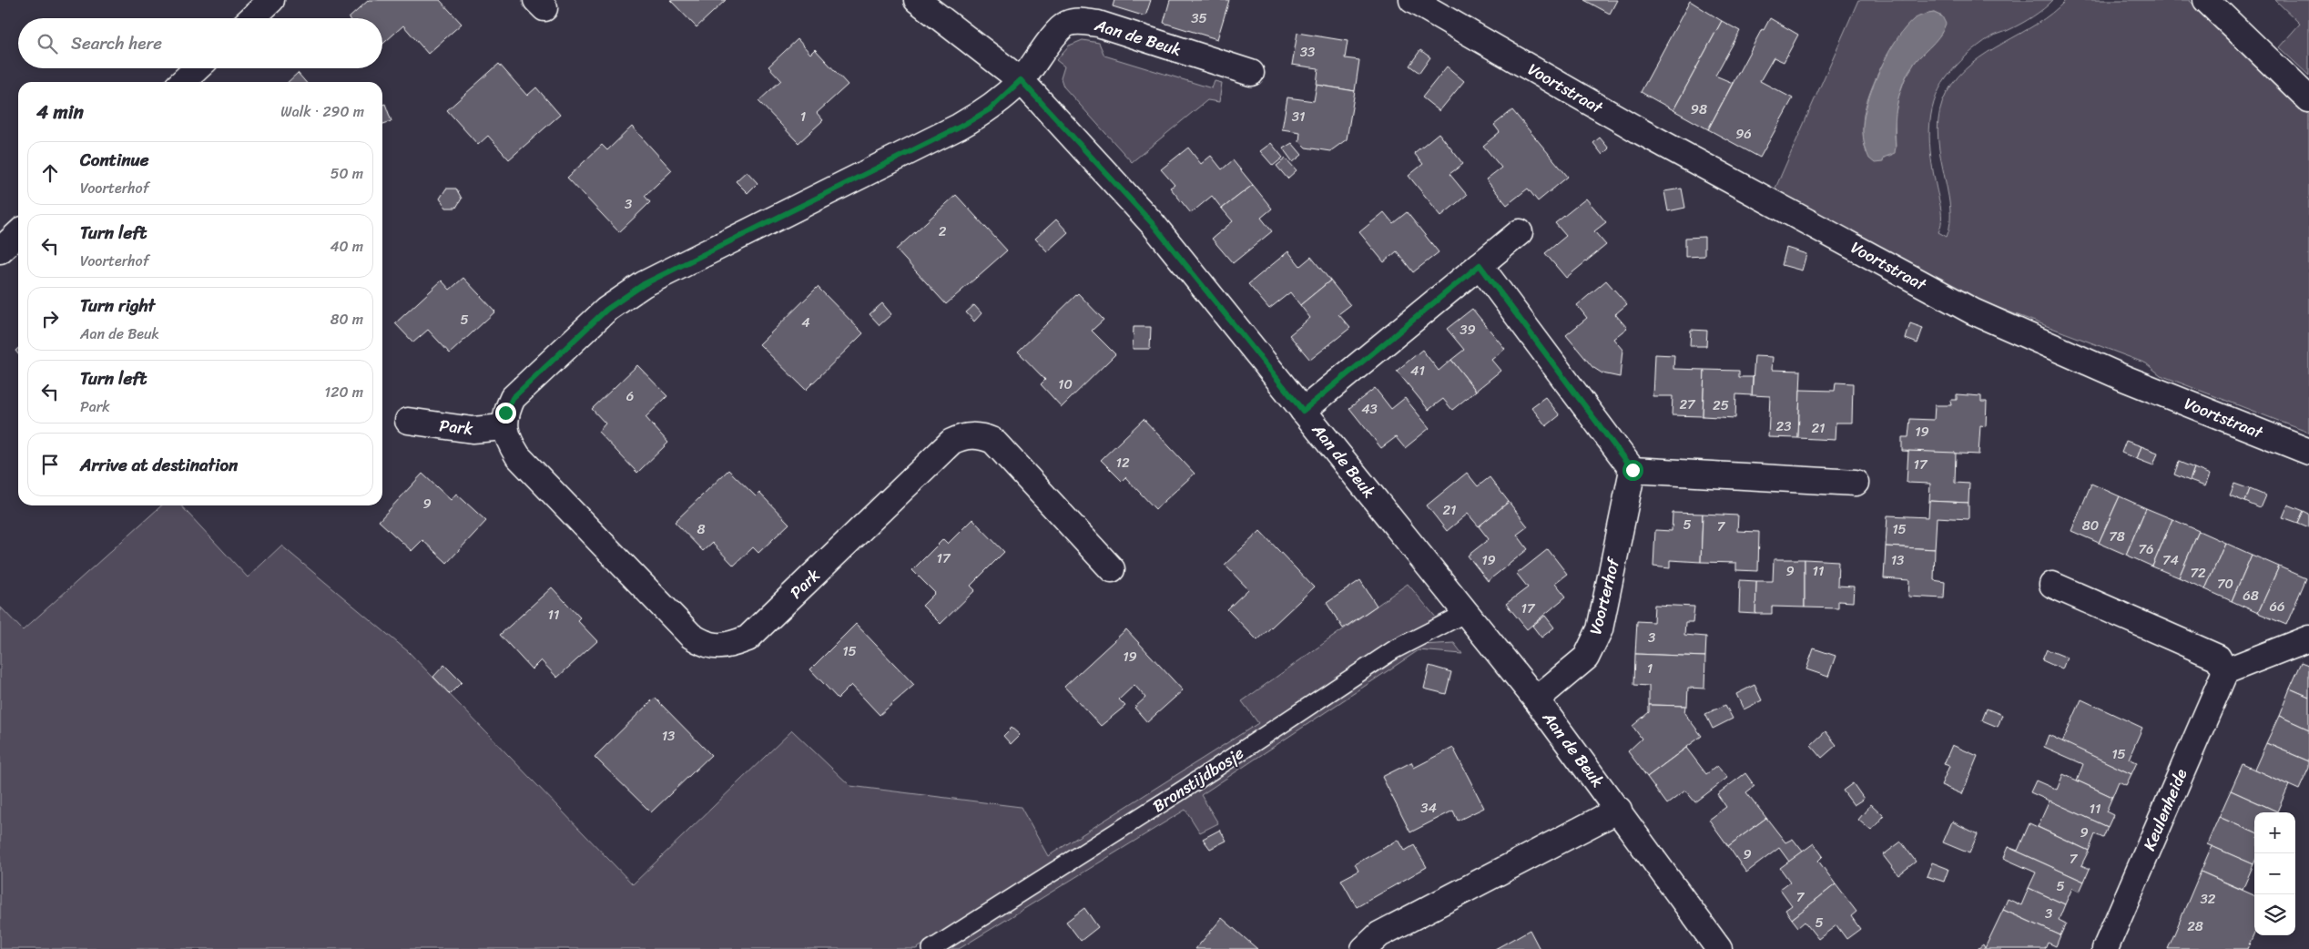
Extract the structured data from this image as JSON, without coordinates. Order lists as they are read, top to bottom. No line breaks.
{"streets":{"street":["Aan de Beuk","Voortstraat","Park","Voorterhof","Keulenheide"],"lane":["Bronstijdbosje"]},"crossings":[["Aan de Beuk","Voorterhof"],["Aan de Beuk","Bronstijdbosje"]],"house_numbers":["35","33","98","1","31","96","3","2","5","4","39","41","10","6","27","25","43","23","21","19","12","17","9","21","5","80","7","8","15","78","76","17","19","13","74","9","11","72","70","68","66","17","11","3","15","19","1","13","15","34","11","9","9","7","5","7","32","3","5","28"],"page":{"search":"Search here","heading":["4 min","Walk · 290 m"],"list":[["Continue","Voorterhof","50 m"],["Turn left","Voorterhof","40 m"],["Turn right","Aan de Beuk","80 m"],["Turn left","Park","120 m"],"Arrive at destination"],"map_buttons":["+","−"]}}
